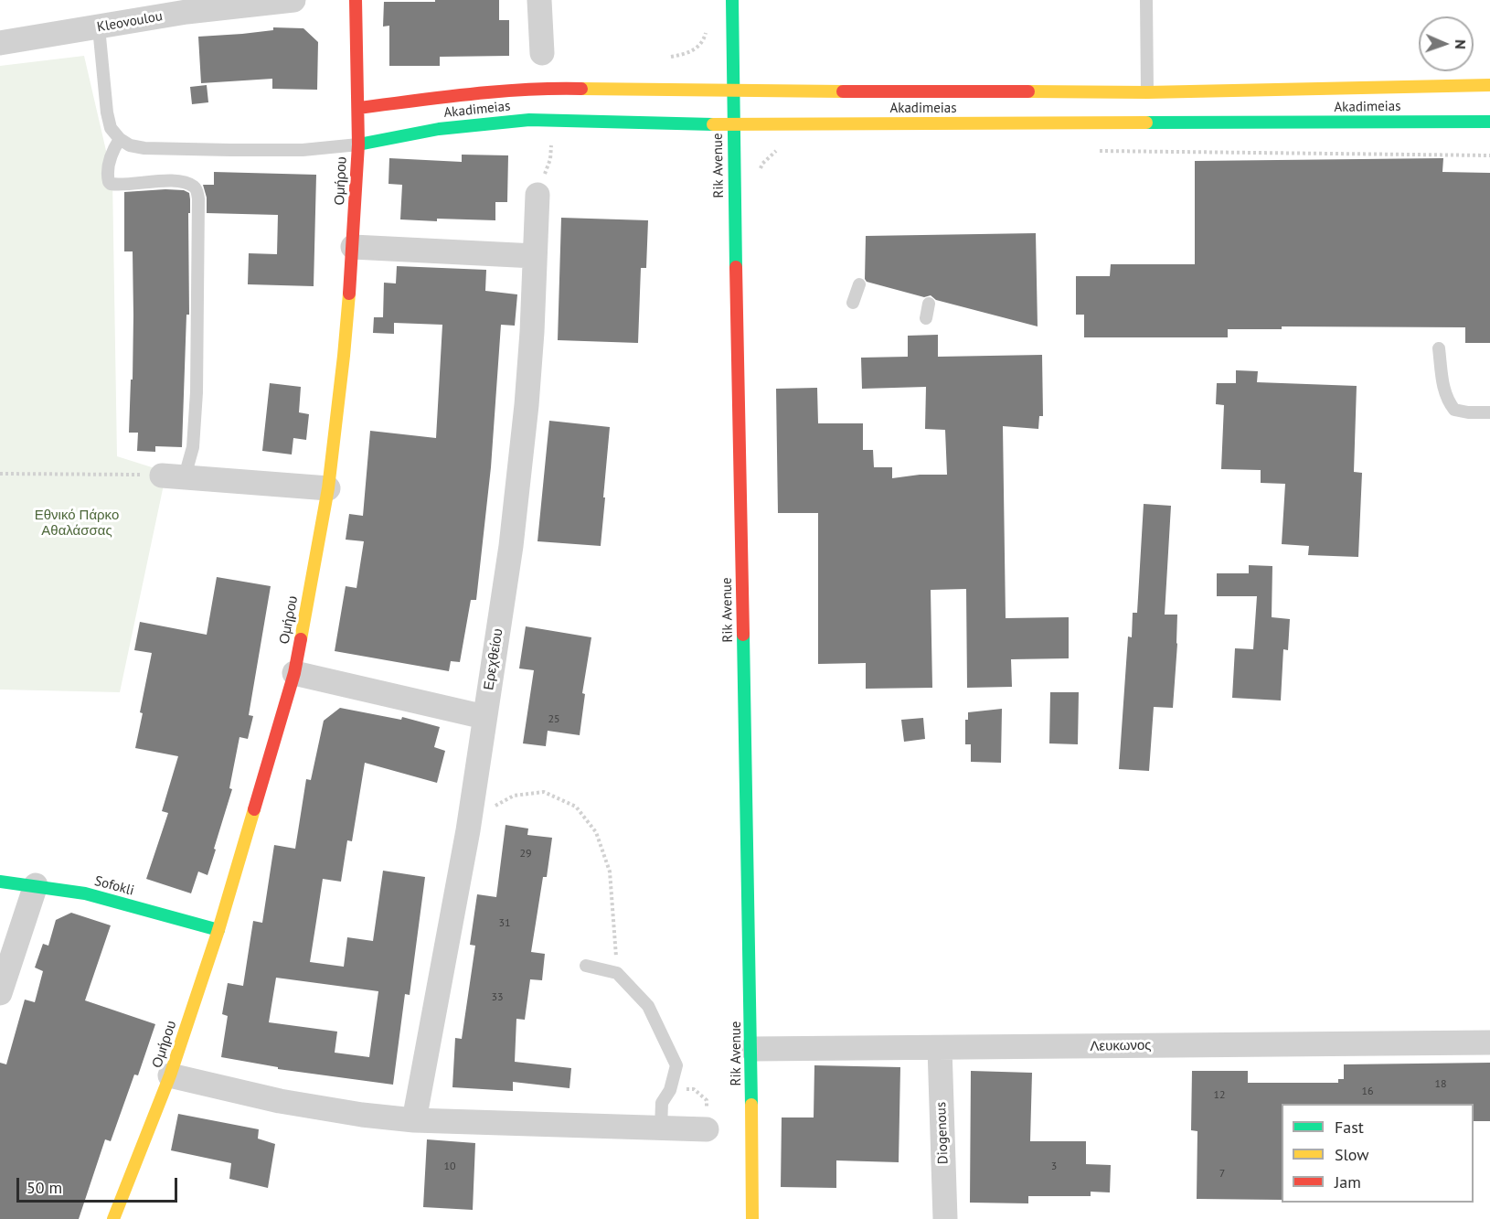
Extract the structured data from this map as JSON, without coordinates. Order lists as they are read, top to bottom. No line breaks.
{"streets":{"main road":["Akadimeias","Rik Avenue","Ομήρου","Sofokli"],"street":["Kleovoulou","Ερεχθείου","Λευκωνος","Diogenous"]},"crossings":[["Akadimeias","Rik Avenue"],["Akadimeias","Ομήρου"],["Rik Avenue","Λευκωνος"],["Ομήρου","Sofokli"],["Λευκωνος","Diogenous"]],"parks":["Εθνικό Πάρκο Αθαλάσσας"],"house_numbers":["25","29","31","33","18","16","12","10","3","7"],"legend":["Fast","Slow","Jam"],"scale_bar":"50 m","north":"right"}
